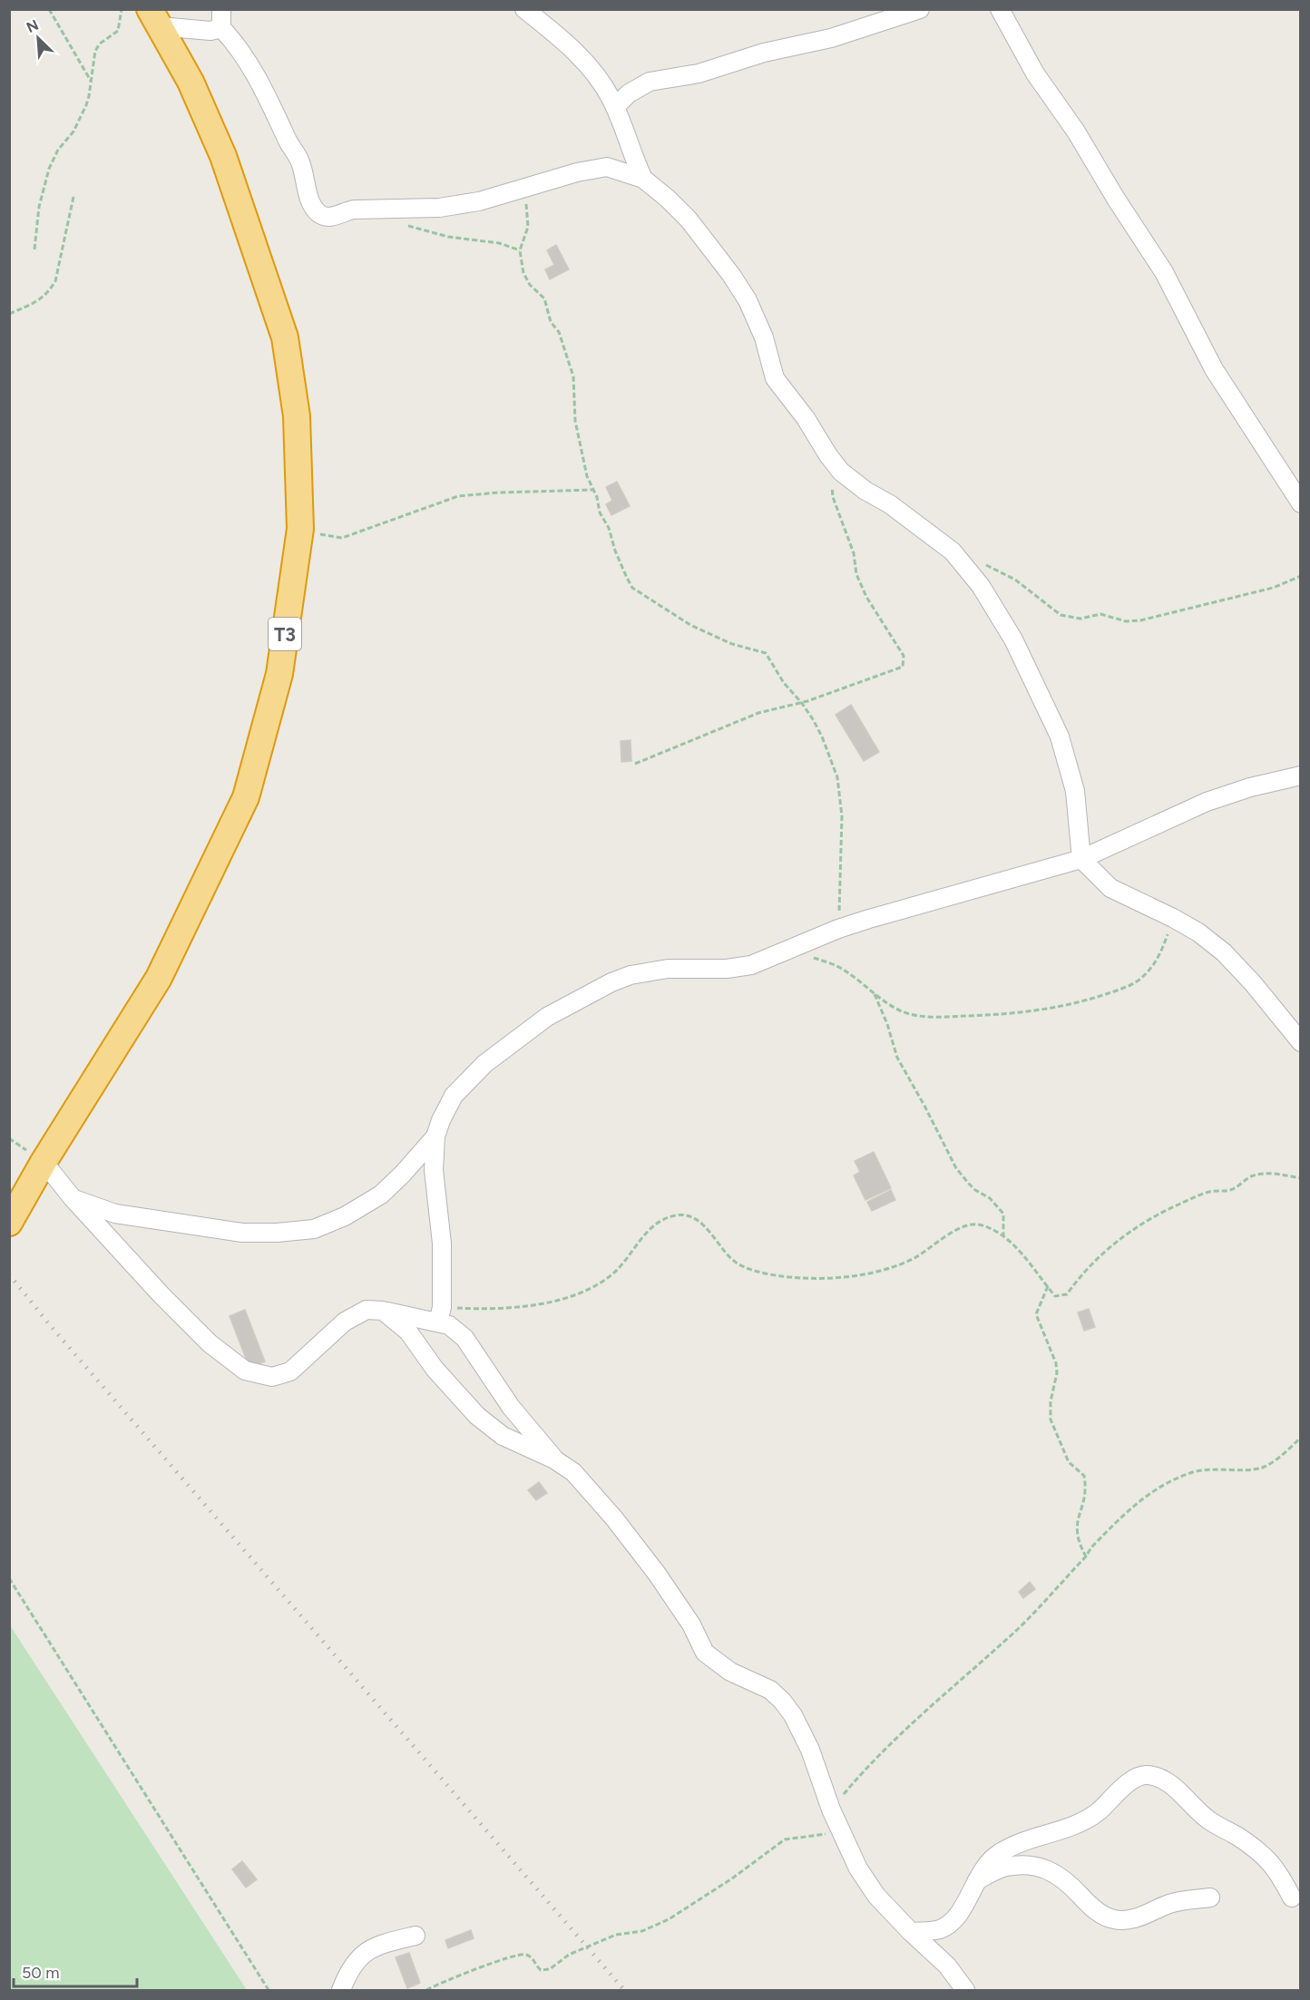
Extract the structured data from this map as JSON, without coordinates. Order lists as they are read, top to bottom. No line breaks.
{"streets":{"highway":["T3"]},"scale_bar":"50 m","north":"top left"}
